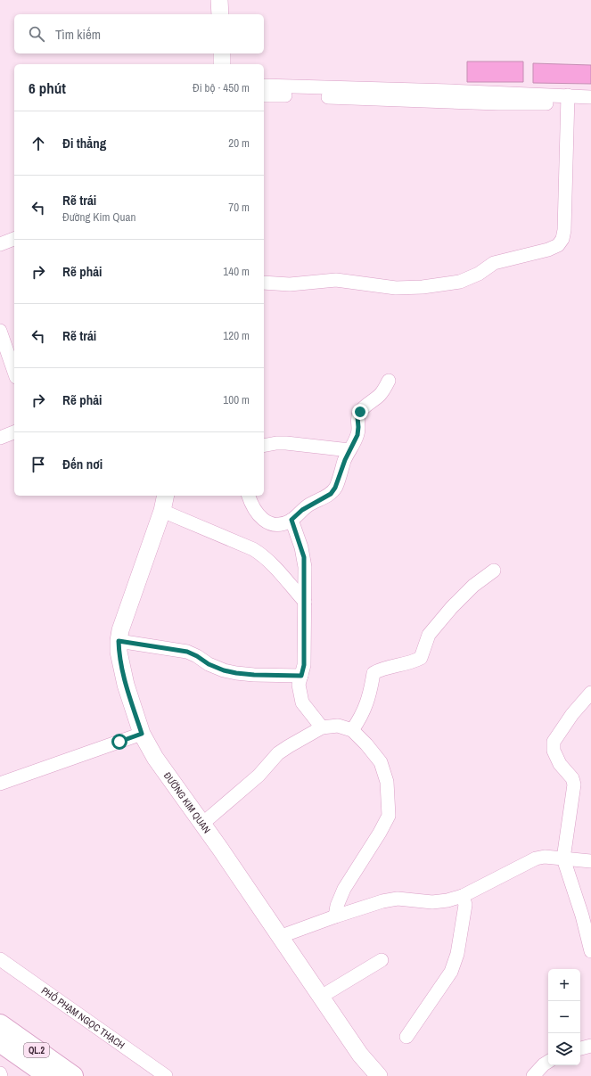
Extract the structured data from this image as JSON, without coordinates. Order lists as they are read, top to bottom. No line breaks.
{"streets":{"highway":["QL.2"],"main road":["ĐƯỜNG KIM QUAN"],"street":["PHỐ PHẠM NGỌC THẠCH"]},"page":{"search":"Tìm kiếm","heading":["6 phút","Đi bộ · 450 m"],"list":[["Đi thẳng","20 m"],["Rẽ trái","Đường Kim Quan","70 m"],["Rẽ phải","140 m"],["Rẽ trái","120 m"],["Rẽ phải","100 m"],"Đến nơi"],"map_buttons":["+","−"]}}
